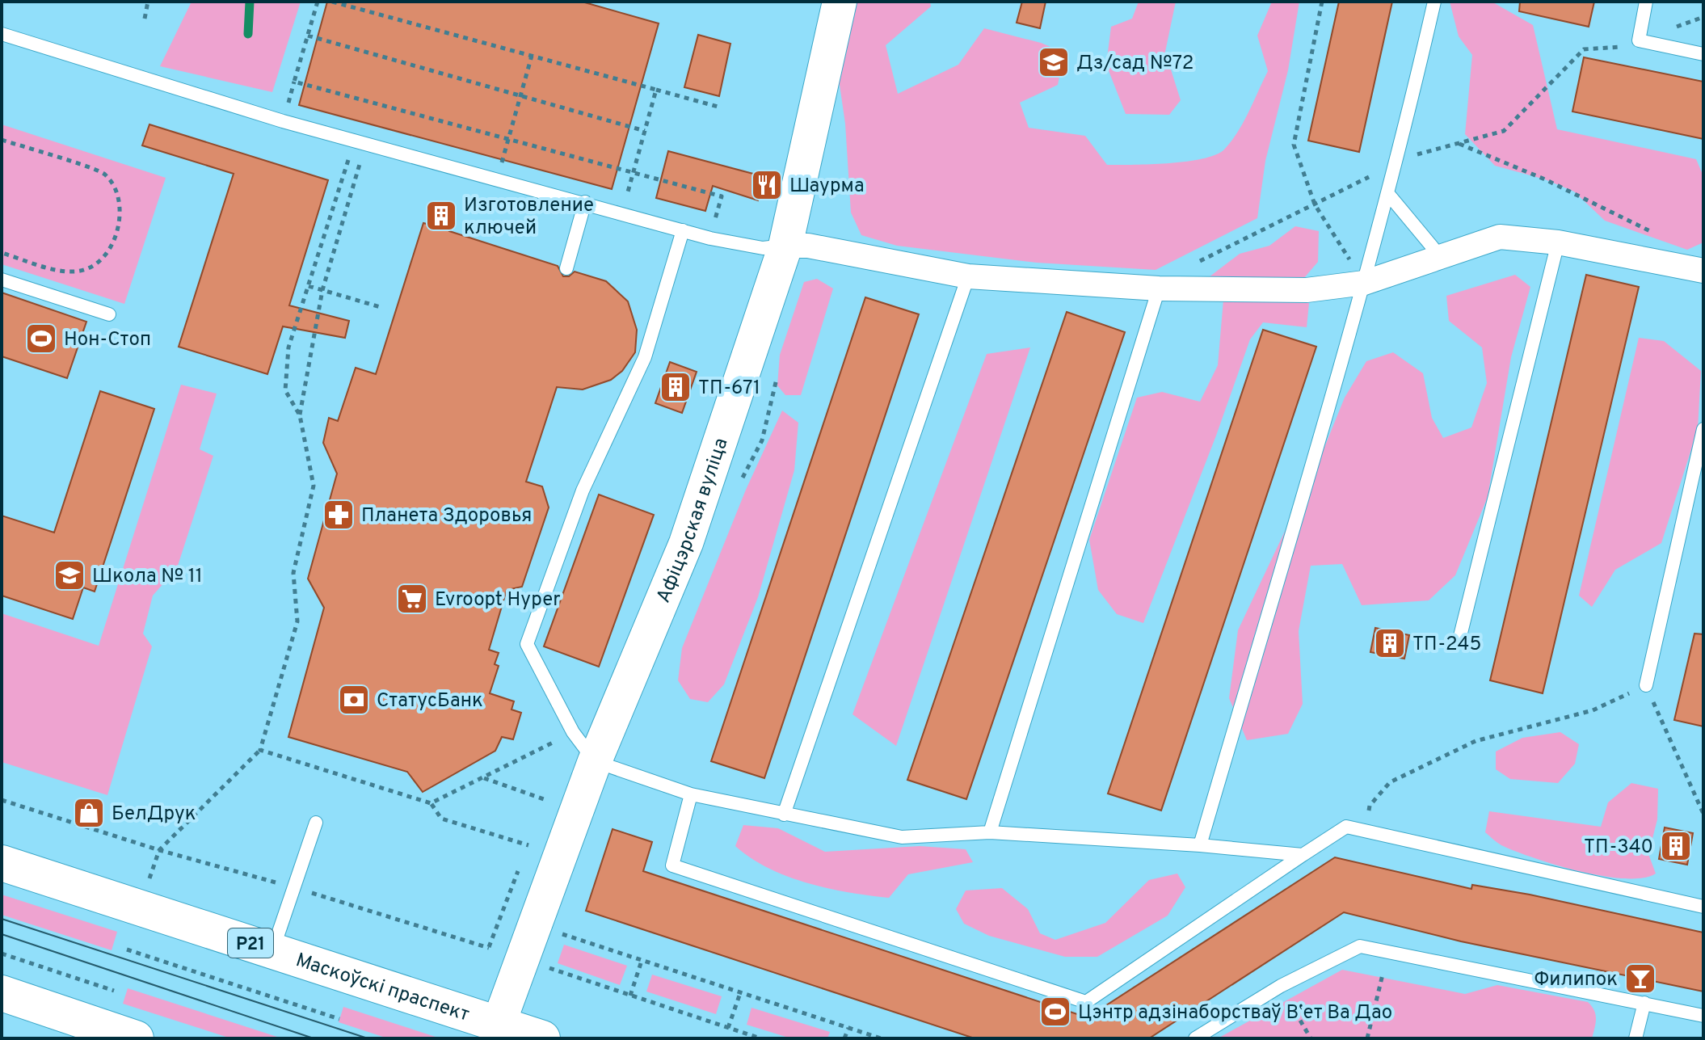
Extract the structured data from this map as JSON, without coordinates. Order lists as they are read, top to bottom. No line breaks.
{"streets":{"main road":["Р21","Маскоўскі праспект"],"street":["Афіцэрская вуліца"]},"crossings":[["Афіцэрская вуліца","Маскоўскі праспект"]],"places":{"school or university":["Дз/сад №72","Школа № 11"],"restaurant":["Шаурма"],"building":["Изготовление ключей","ТП-671","ТП-245","ТП-340"],"sports":["Нон-Стоп","Цэнтр адзінаборстваў Вʼет Ва Дао"],"pharmacy":["Планета Здоровья"],"supermarket":["Evroopt Hyper"],"bank":["СтатусБанк"],"shop":["БелДрук"],"bar":["Филипок"]}}
